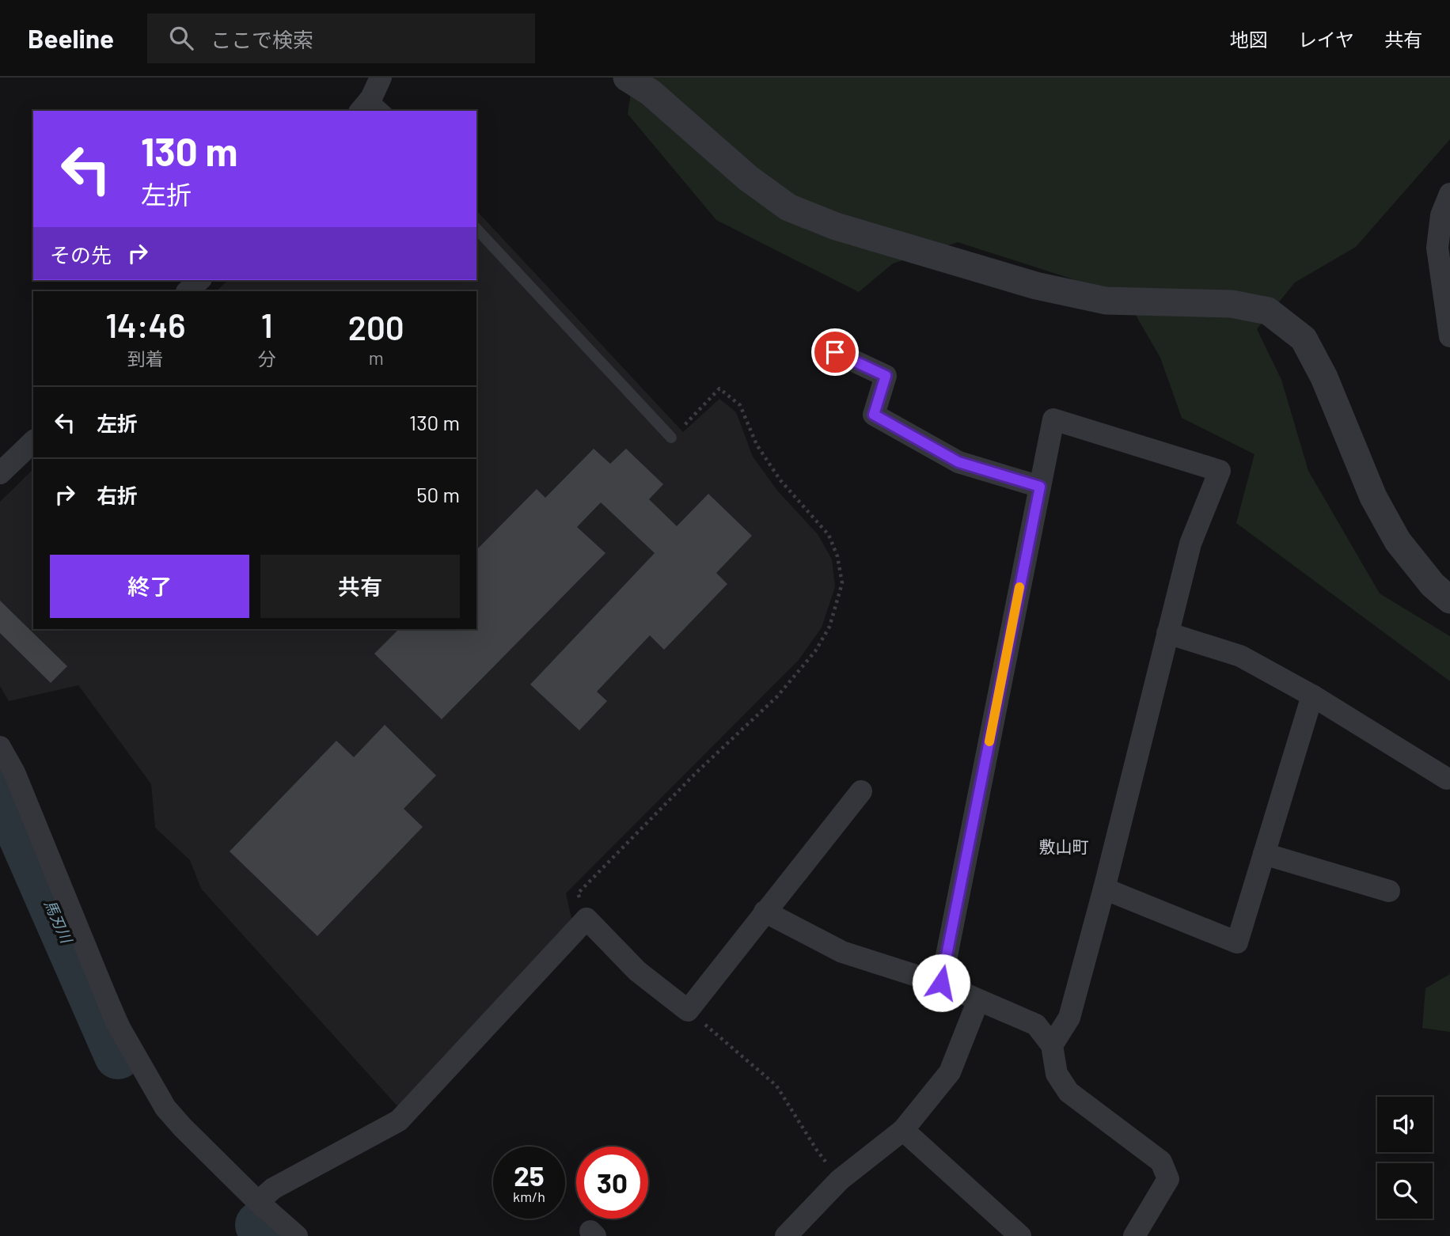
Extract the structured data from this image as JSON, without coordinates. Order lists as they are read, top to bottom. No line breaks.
{"districts":["敷山町"],"water":["馬刃川"],"page":{"header":"Beeline","search":"ここで検索","nav":["地図","レイヤ","共有"],"turn":["130 m","左折"],"then":"その先","eta":["14:46","到着","1","分","200","m"],"list":[{"name":"左折","value":"130 m"},{"name":"右折","value":"50 m"}],"buttons":["終了","共有"],"speed":"25 km/h","limit":"30"}}
